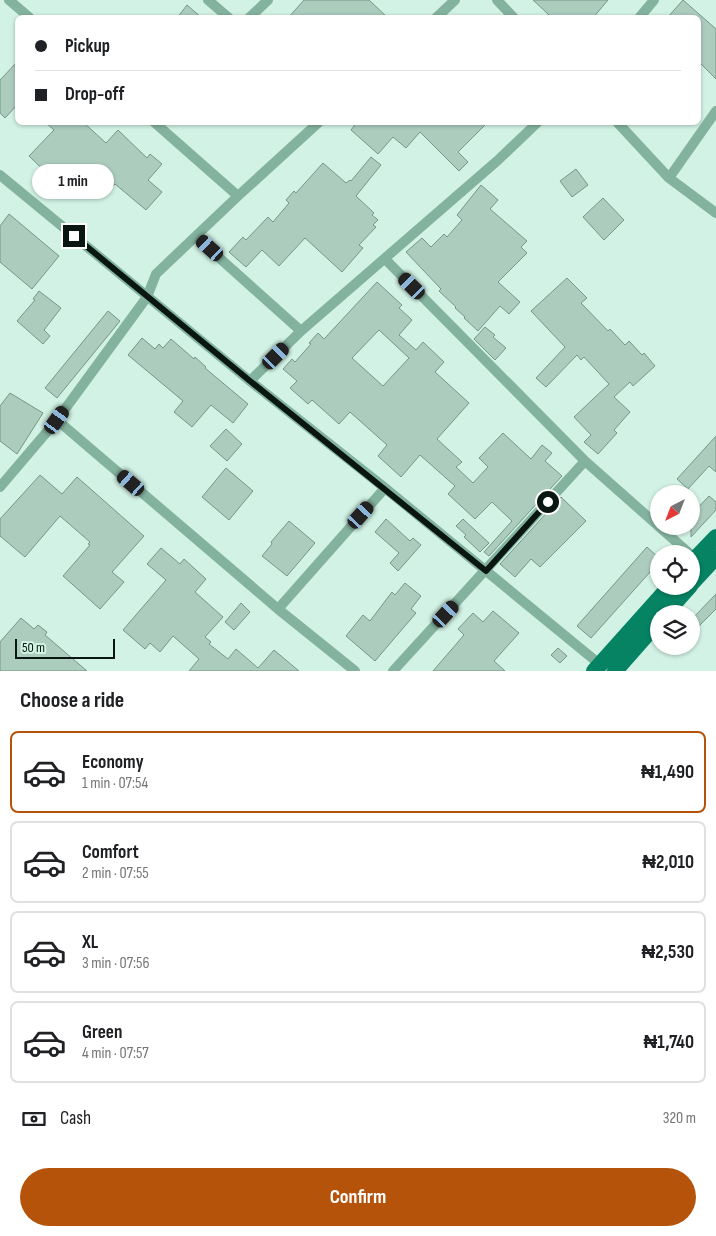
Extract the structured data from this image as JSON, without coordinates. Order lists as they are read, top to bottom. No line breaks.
{"scale_bar":"50 m","north":"bottom left","page":{"banner":["Pickup","Drop-off"],"bubble":"1 min","scale":"50 m","heading":"Choose a ride","list":[{"name":"Economy","note":"1 min · 07:54","value":"₦1,490"},{"name":"Comfort","note":"2 min · 07:55","value":"₦2,010"},{"name":"XL","note":"3 min · 07:56","value":"₦2,530"},{"name":"Green","note":"4 min · 07:57","value":"₦1,740"}],"pay":["Cash","320 m"],"buttons":"Confirm"}}
